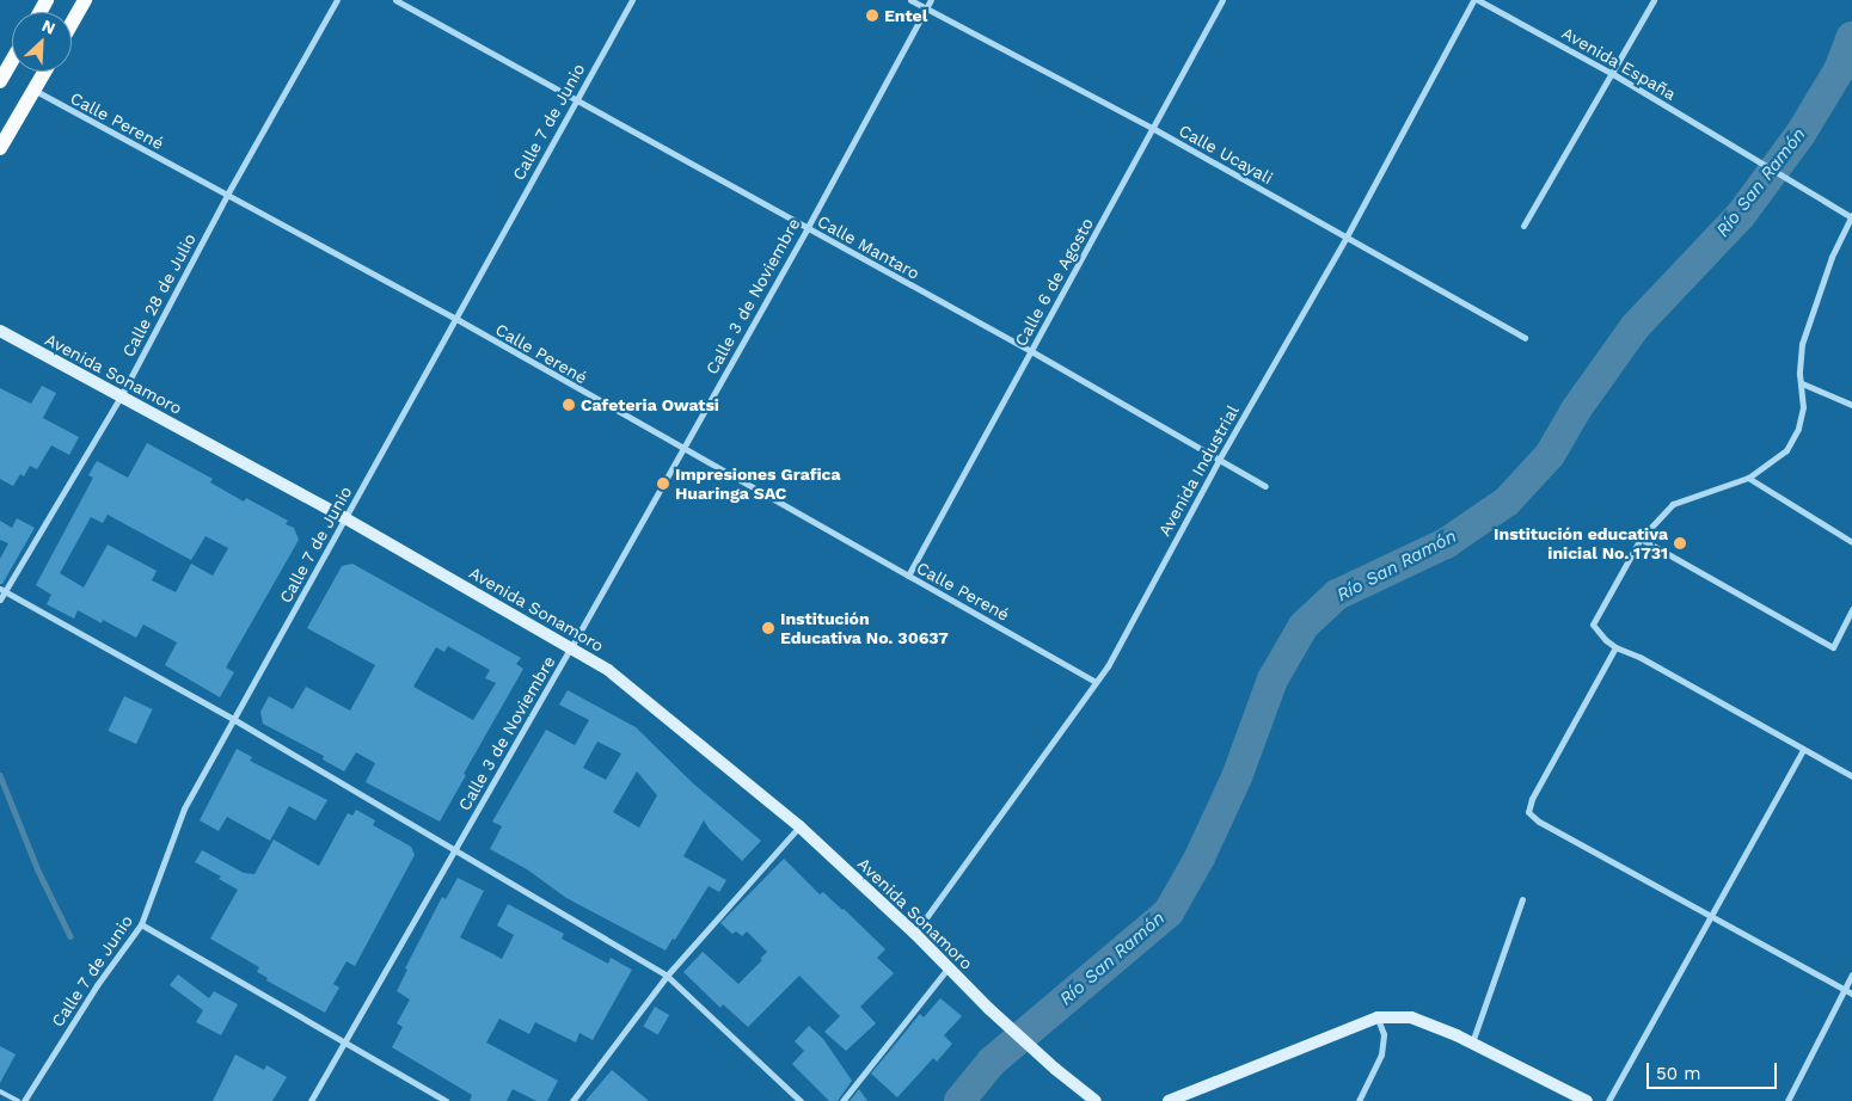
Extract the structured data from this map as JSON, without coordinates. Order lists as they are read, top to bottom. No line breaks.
{"streets":{"main road":["Avenida Sonamoro"],"street":["Avenida España","Calle Perené","Calle 7 de Junio","Calle Ucayali","Calle Mantaro","Calle 6 de Agosto","Calle 28 de Julio","Calle 3 de Noviembre","Avenida Industrial"]},"crossings":[["Avenida España","Avenida Industrial"],["Calle Perené","Calle 7 de Junio"],["Calle Perené","Calle 6 de Agosto"],["Calle Perené","Calle 28 de Julio"],["Calle Perené","Calle 3 de Noviembre"],["Calle Perené","Avenida Industrial"],["Calle 7 de Junio","Calle Mantaro"],["Calle 7 de Junio","Avenida Sonamoro"],["Calle Ucayali","Calle 6 de Agosto"],["Calle Ucayali","Calle 3 de Noviembre"],["Calle Ucayali","Avenida Industrial"],["Calle Mantaro","Calle 6 de Agosto"],["Calle Mantaro","Calle 3 de Noviembre"],["Calle Mantaro","Avenida Industrial"],["Calle 28 de Julio","Avenida Sonamoro"],["Calle 3 de Noviembre","Avenida Sonamoro"],["Avenida Sonamoro","Avenida Industrial"]],"water":["Río San Ramón"],"places":["Entel","Cafeteria Owatsi","Impresiones Grafica Huaringa SAC","Institución educativa inicial No. 1731","Institución Educativa No. 30637"],"scale_bar":"50 m","north":"top right"}
